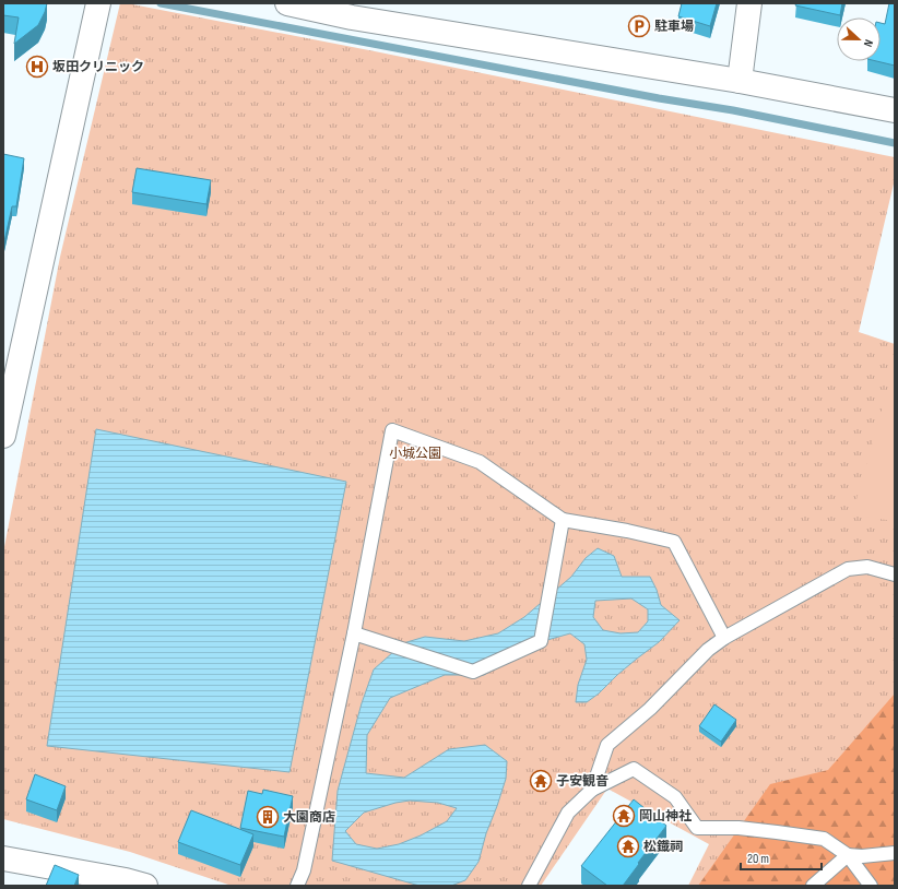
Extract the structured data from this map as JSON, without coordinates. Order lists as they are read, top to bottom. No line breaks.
{"parks":["小城公園"],"places":{"parking":["駐車場"],"hospital":["坂田クリニック"],"temple":["子安観音","岡山神社","松鐡祠"],"building":["大園商店"]},"scale_bar":"20 m","north":"right"}
